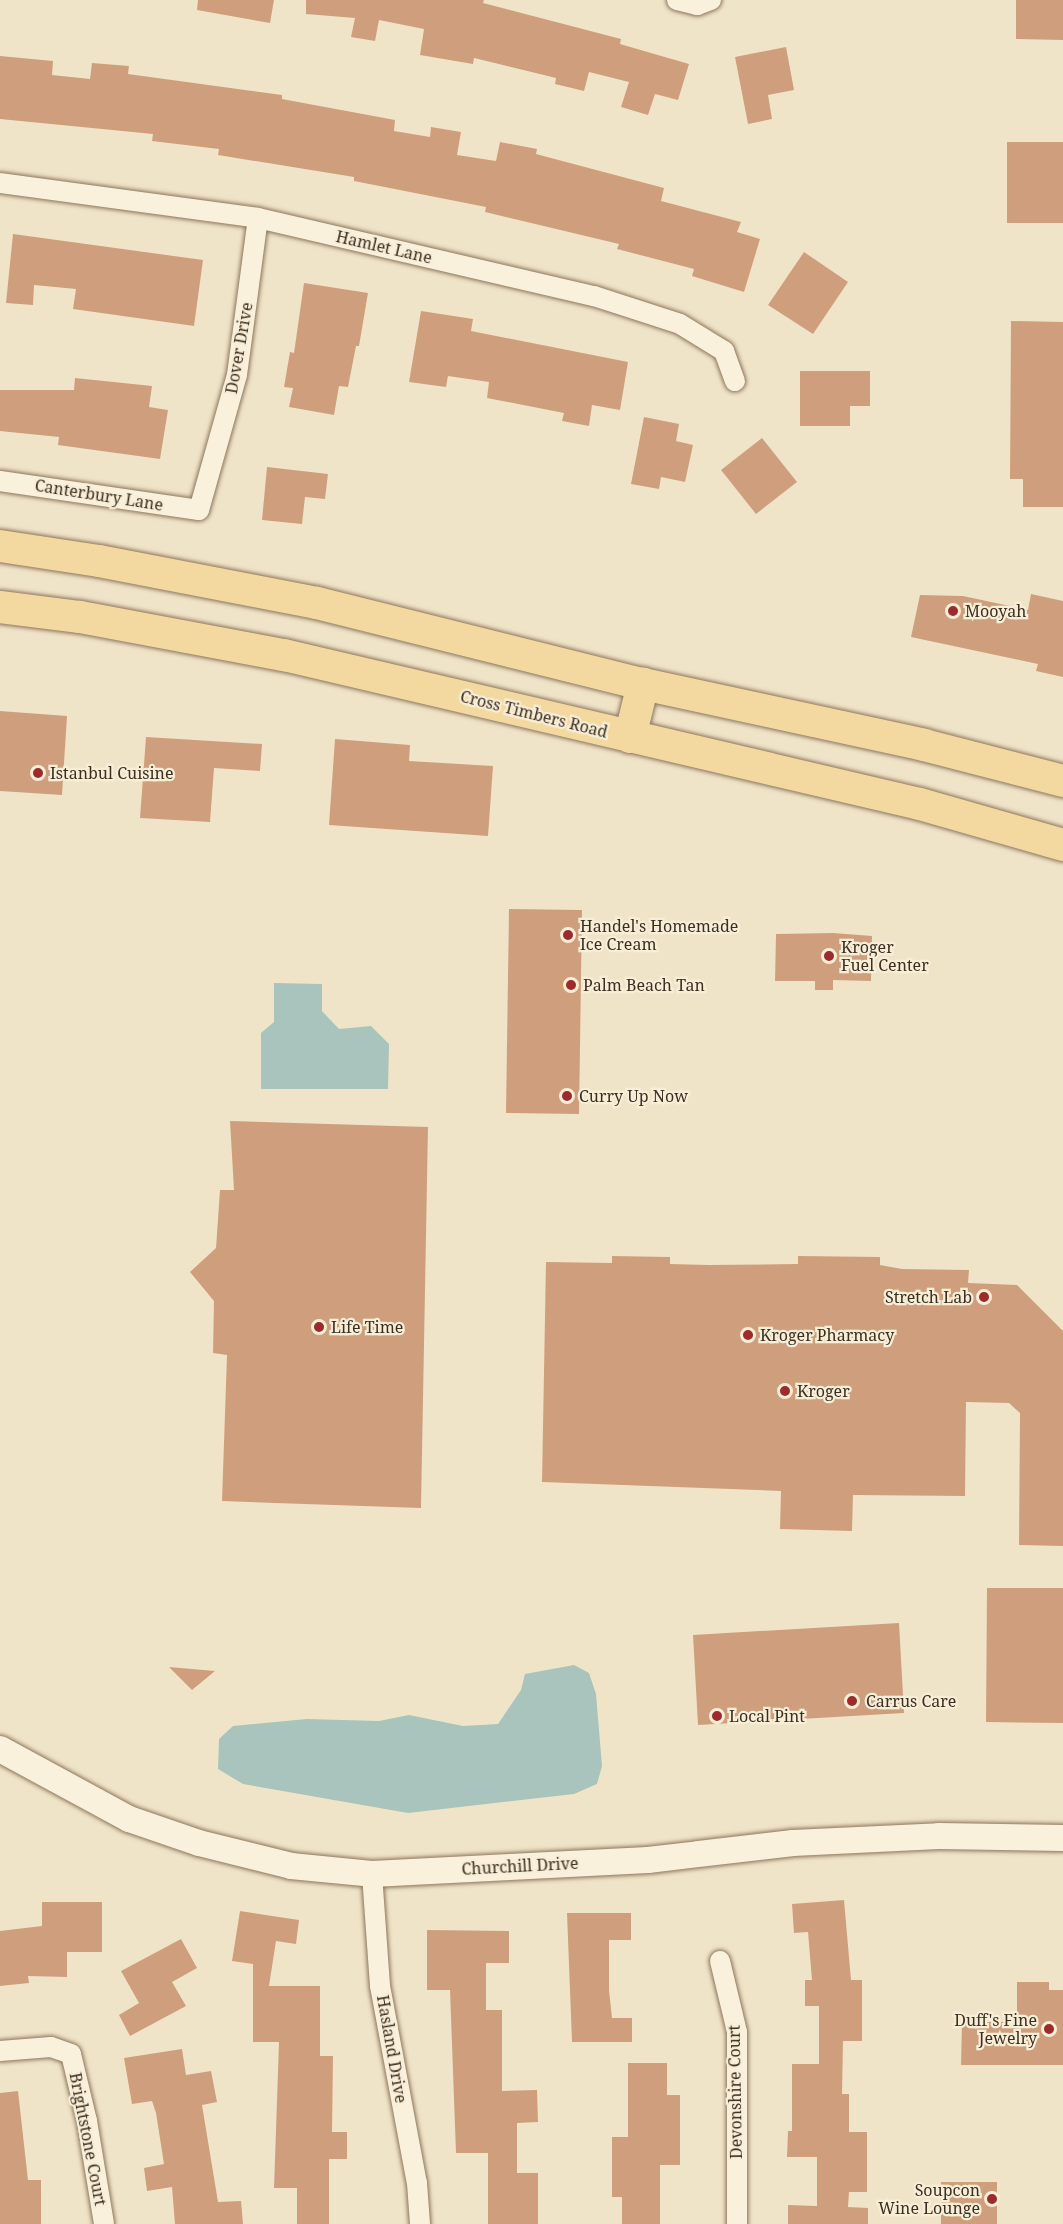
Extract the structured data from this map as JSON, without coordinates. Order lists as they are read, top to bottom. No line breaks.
{"streets":{"main road":["Cross Timbers Road"],"street":["Hamlet Lane","Dover Drive","Canterbury Lane","Churchill Drive","Hasland Drive","Devonshire Court","Brightstone Court"]},"crossings":[["Hamlet Lane","Dover Drive"],["Dover Drive","Canterbury Lane"],["Churchill Drive","Hasland Drive"]],"places":["Mooyah","Istanbul Cuisine","Handel's Homemade Ice Cream","Kroger Fuel Center","Palm Beach Tan","Curry Up Now","Stretch Lab","Life Time","Kroger Pharmacy","Kroger","Carrus Care","Local Pint","Duff's Fine Jewelry","Soupcon Wine Lounge"]}
